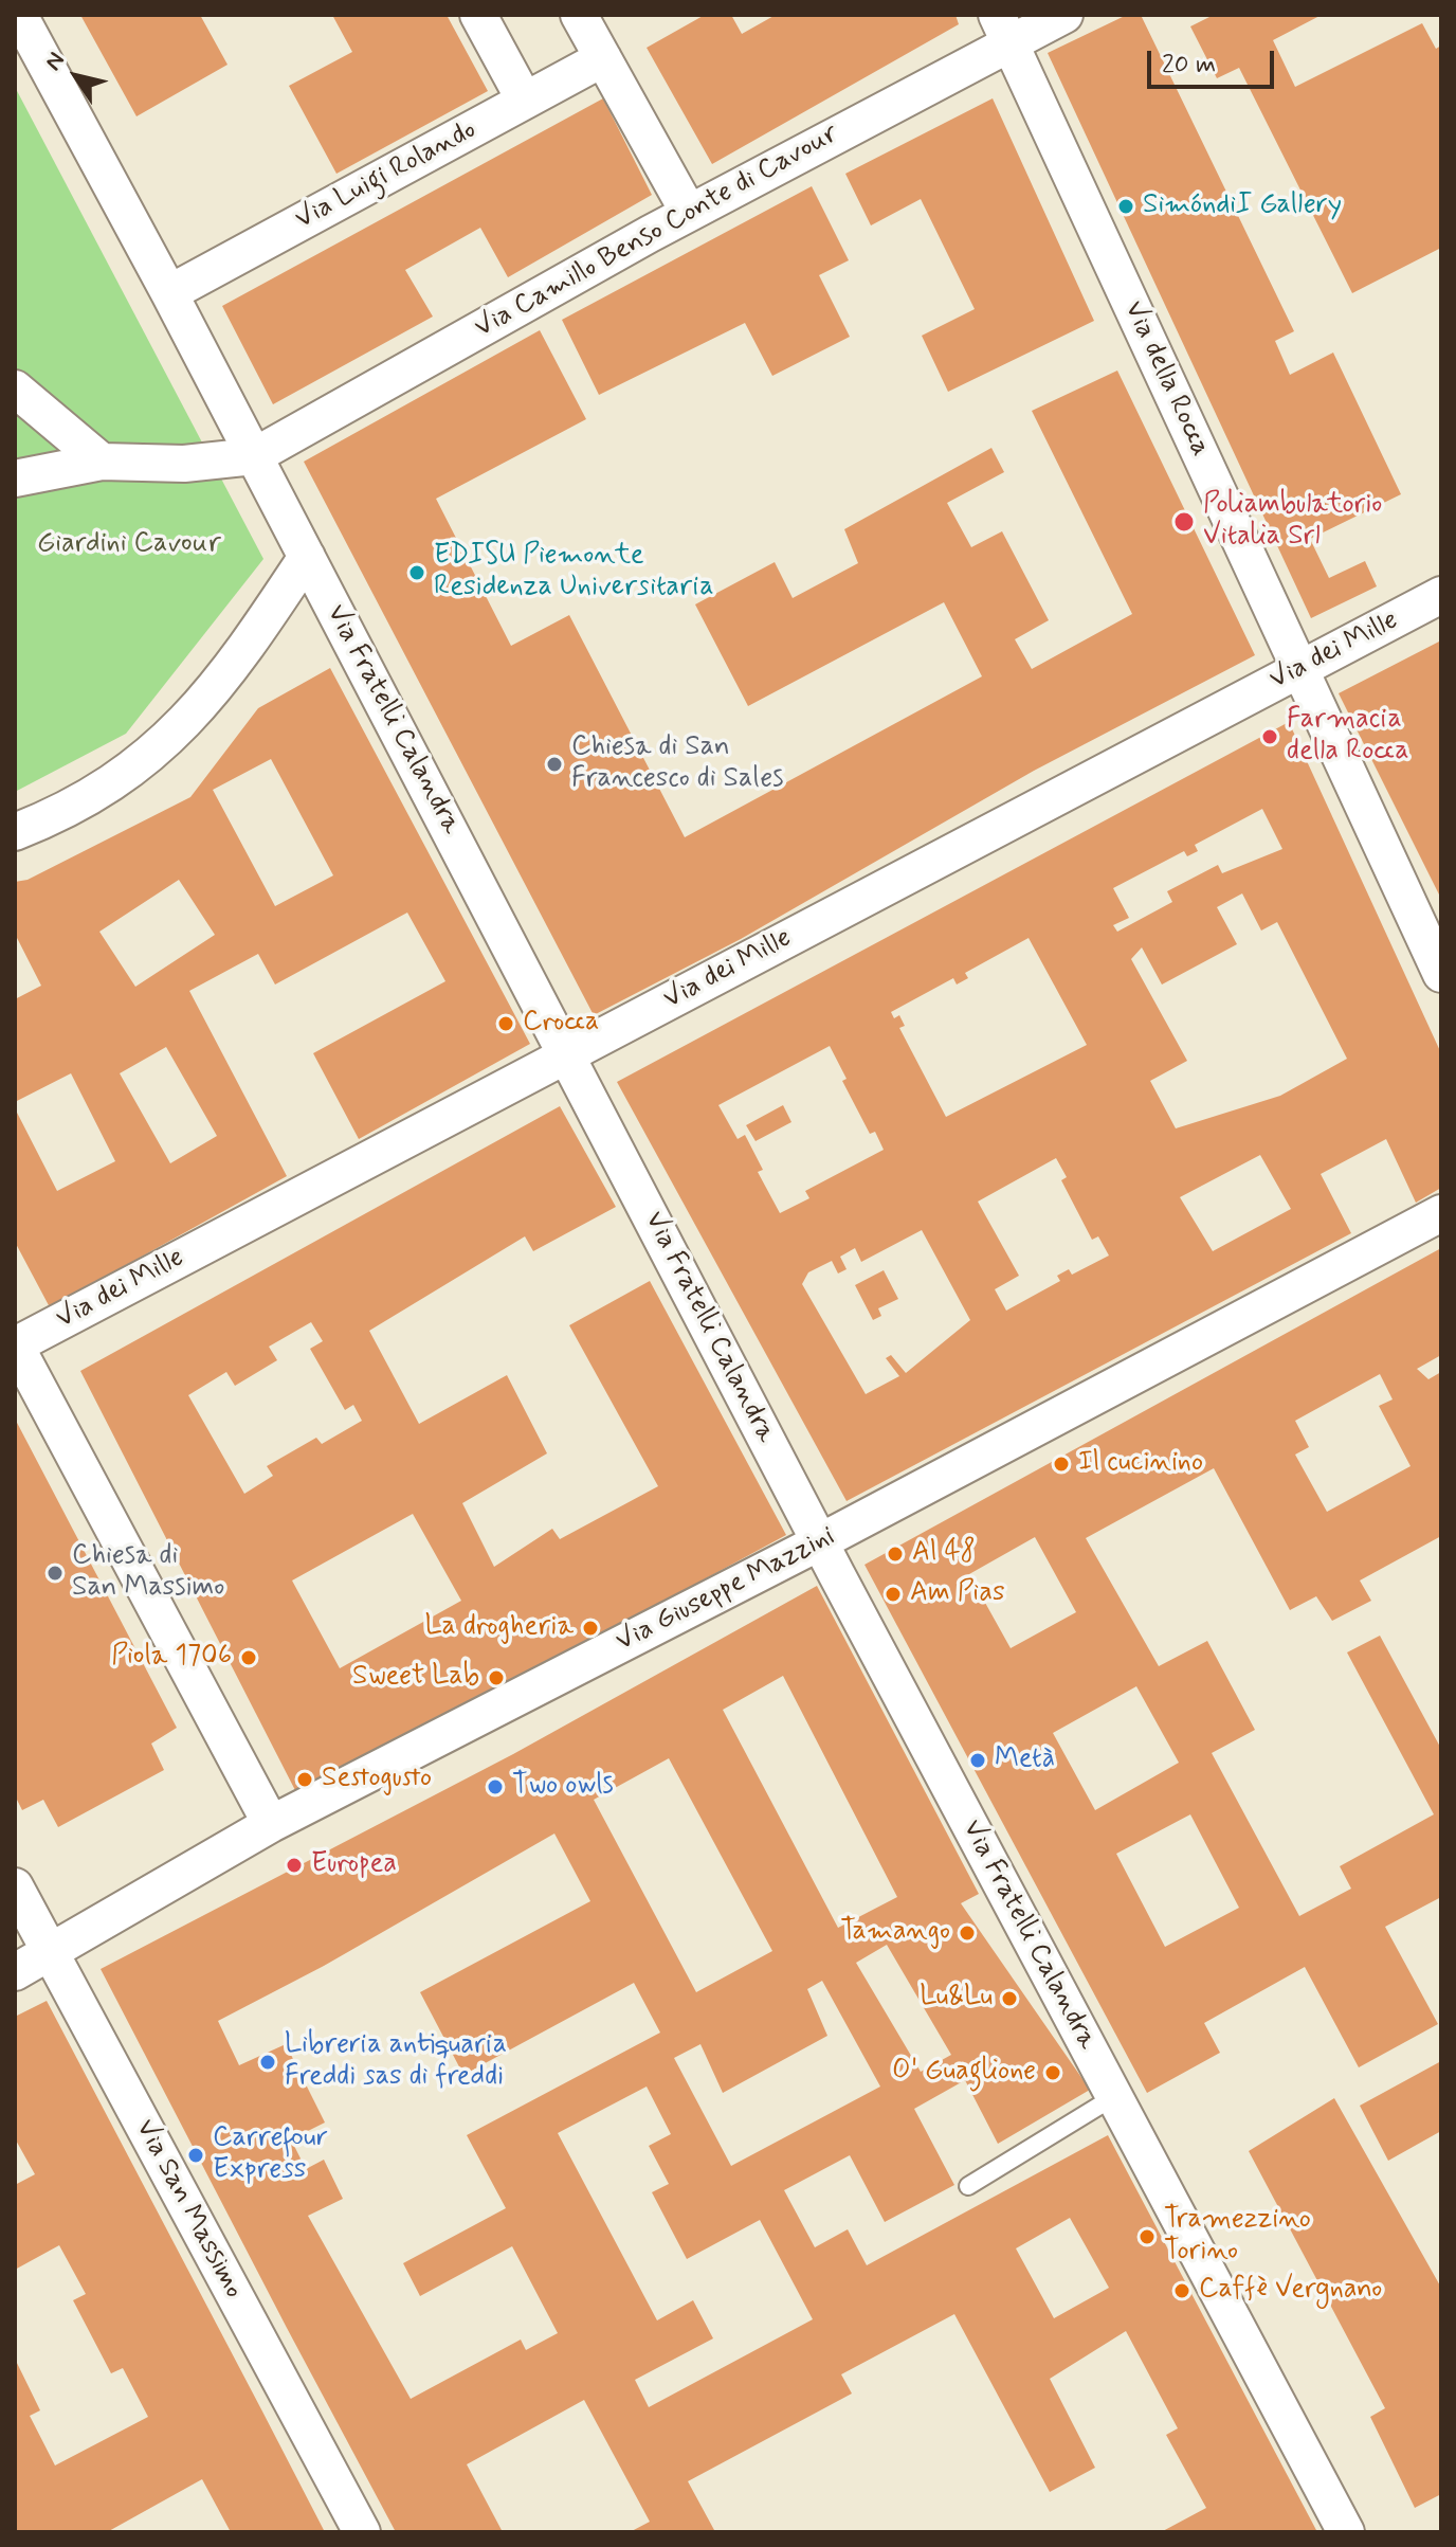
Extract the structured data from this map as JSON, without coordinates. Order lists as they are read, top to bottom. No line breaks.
{"streets":{"street":["Via Luigi Rolando","Via Camillo Benso Conte di Cavour","Via della Rocca","Via dei Mille","Via Fratelli Calandra","Via Giuseppe Mazzini","Via San Massimo"]},"crossings":[["Via Luigi Rolando","Via Fratelli Calandra"],["Via Camillo Benso Conte di Cavour","Via della Rocca"],["Via Camillo Benso Conte di Cavour","Via Fratelli Calandra"],["Via della Rocca","Via dei Mille"],["Via dei Mille","Via Fratelli Calandra"],["Via Fratelli Calandra","Via Giuseppe Mazzini"],["Via Giuseppe Mazzini","Via San Massimo"]],"parks":["Giardini Cavour"],"places":["SimóndiI Gallery","Poliambulatorio Vitalia Srl","EDISU Piemonte Residenza Universitaria","Farmacia della Rocca","Chiesa di San Francesco di Sales","Crocca","Il cucinino","Al 48","Chiesa di San Massimo","Am Pias","La drogheria","Piola 1706","Sweet Lab","Metà","Sestogusto","Two owls","Europea","Tamango","Lu&Lu","Libreria antiquaria Freddi sas di freddi","O' Guaglione","Carrefour Express","Tramezzino Torino","Caffè Vergnano"],"scale_bar":"20 m","north":"top left"}
